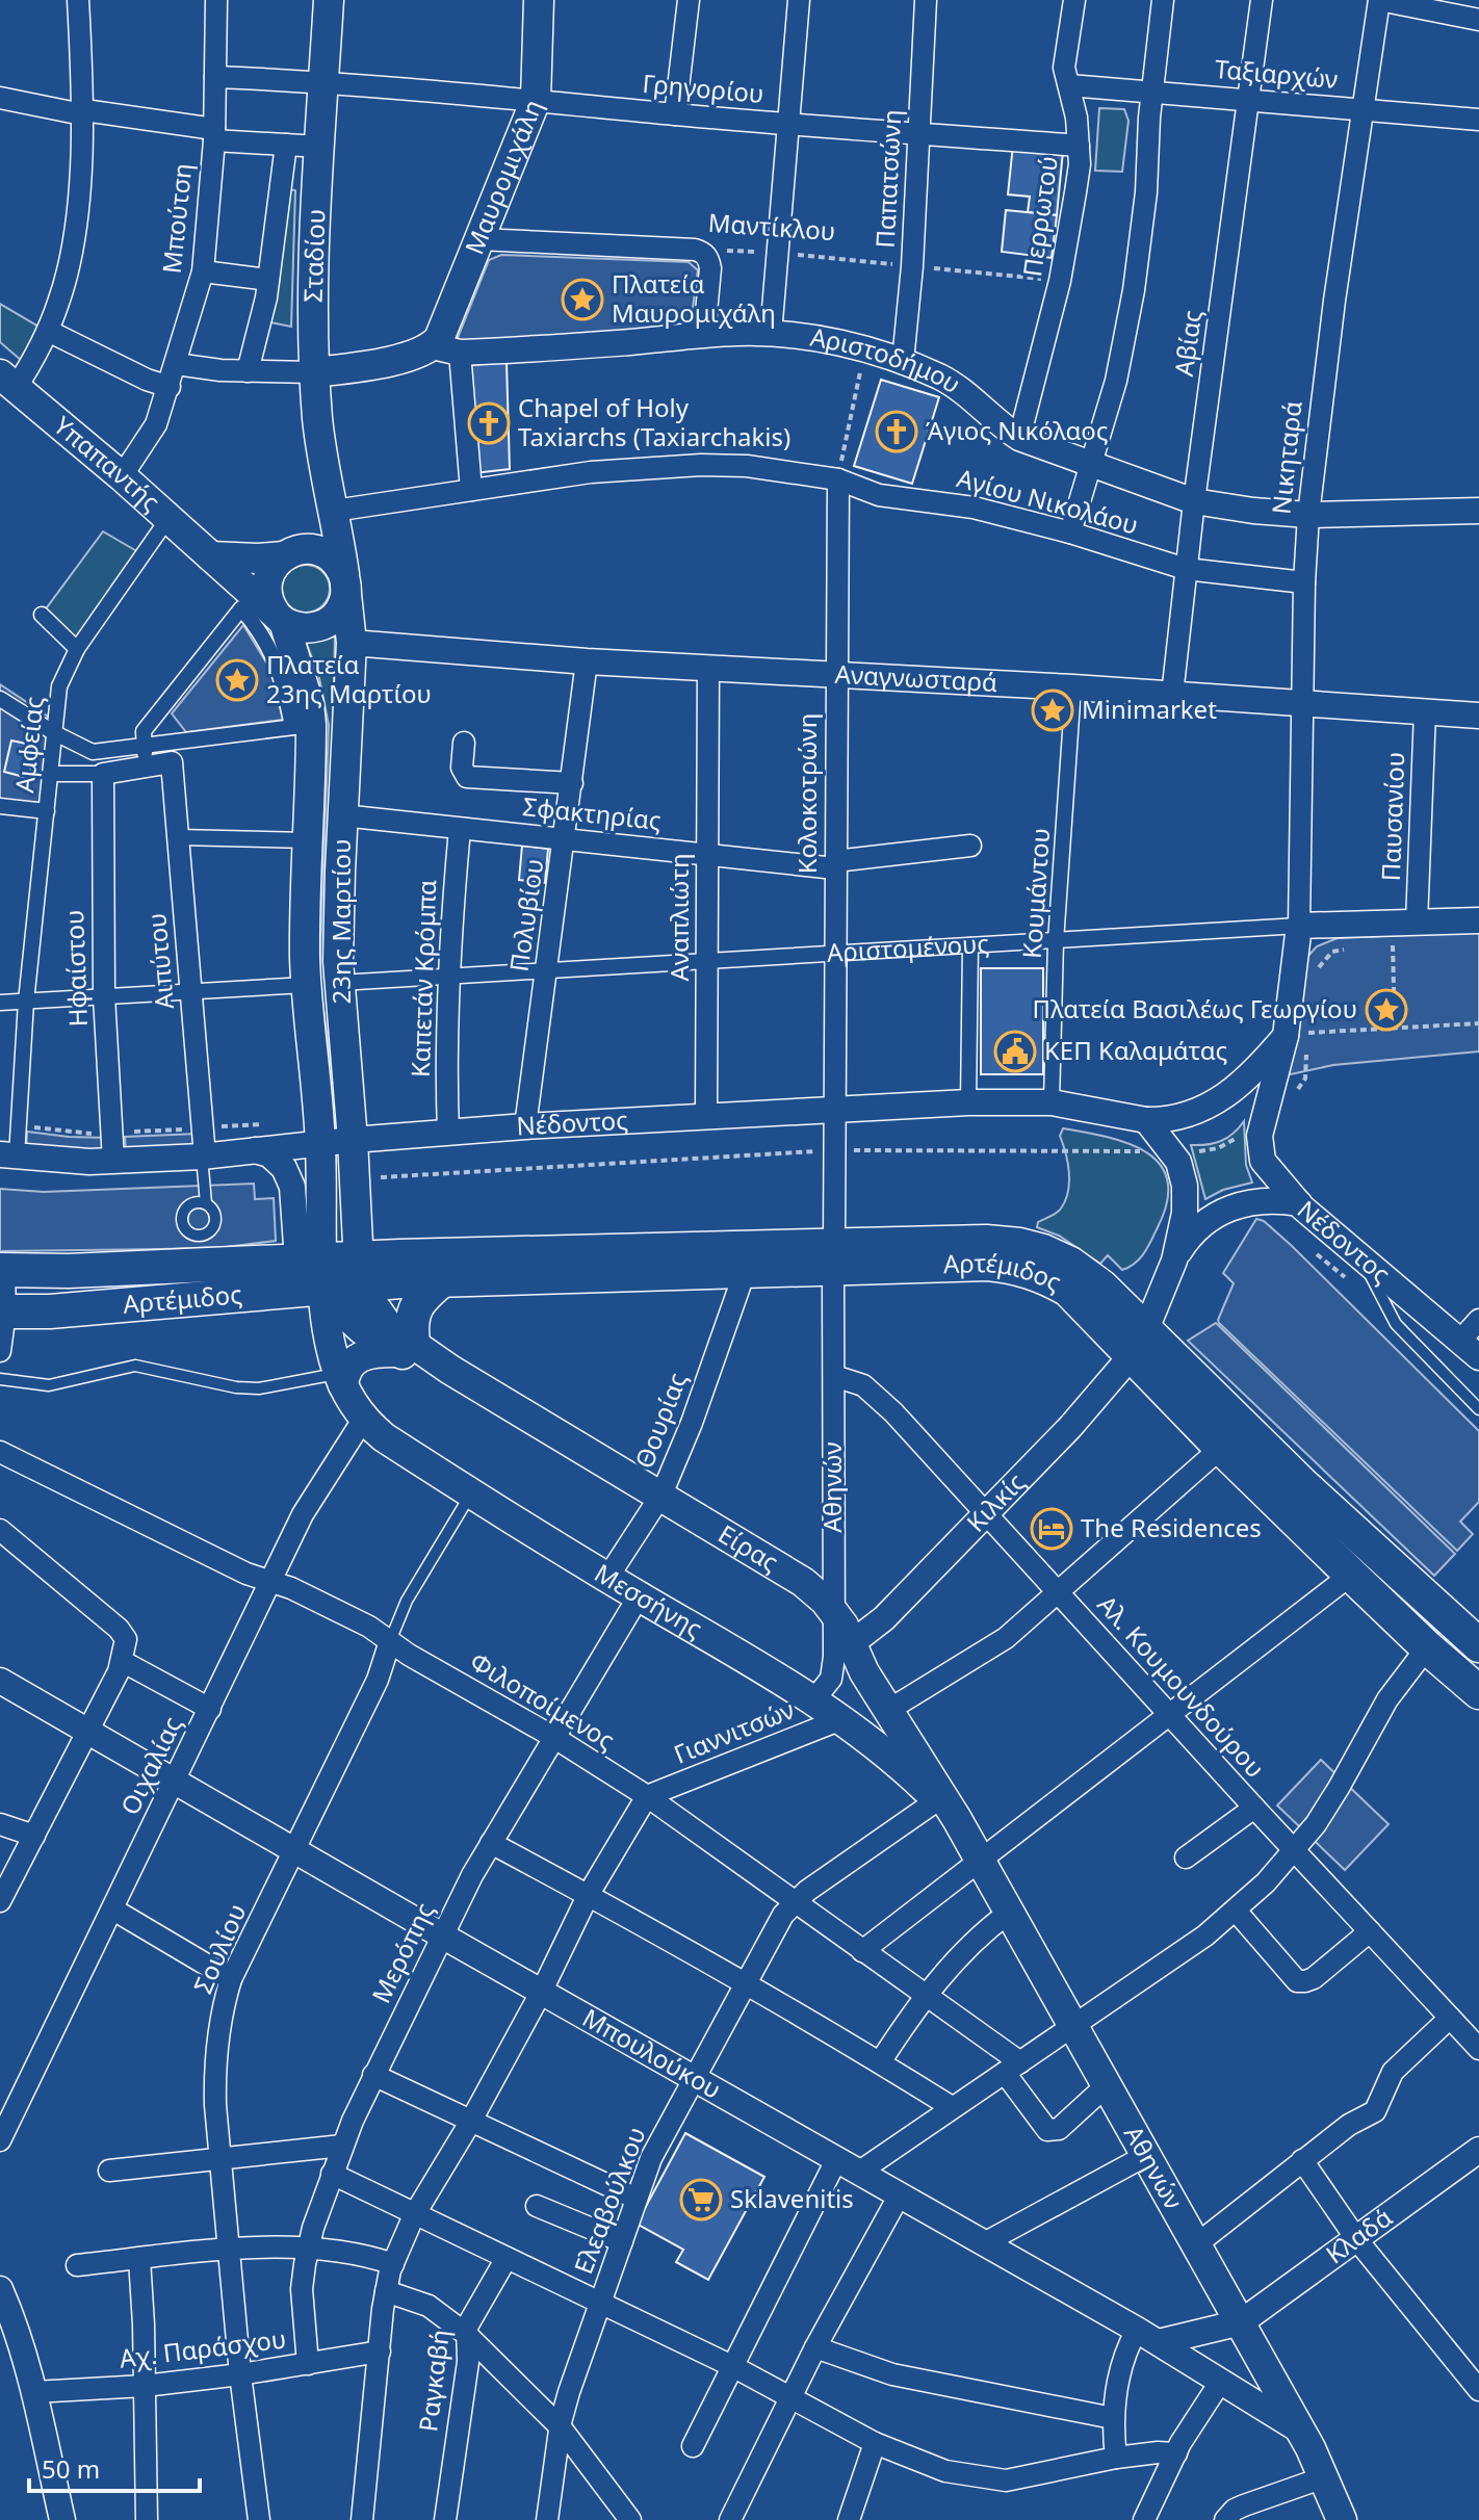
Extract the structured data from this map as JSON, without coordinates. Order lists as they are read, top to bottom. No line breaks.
{"streets":{"main road":["Μαυρομιχάλη","Σταδίου","Αριστοδήμου","Υπαπαντής","23ης Μαρτίου","Αρτέμιδος","Αθηνών","Είρας","Μεσσήνης"],"street":["Ταξιαρχών","Γρηγορίου","Παπατσώνη","Περρωτού","Μπούτση","Μαντίκλου","Αβίας","Νικηταρά","Αγίου Νικολάου","Αναγνωσταρά","Αμφείας","Κολοκοτρώνη","Σφακτηρίας","Παυσανίου","Κουμάντου","Πολυβίου","Αναπλιώτη","Αριστομένους","Αιπύτου","Ηφαίστου","Καπετάν Κρόμπα","Νέδοντος","Θουρίας","Κιλκίς","Αλ. Κουμουνδούρου","Φιλοποίμενος","Γιαννιτσών","Οιχαλίας","Σουλίου","Μερόπης","Μπουλούκου","Ελεαβούλκου","Κλαδά","Αχ. Παράσχου","Ραγκαβή"]},"crossings":[["Ταξιαρχών","Περρωτού"],["Ταξιαρχών","Αβίας"],["Ταξιαρχών","Νικηταρά"],["Γρηγορίου","Μαυρομιχάλη"],["Γρηγορίου","Παπατσώνη"],["Γρηγορίου","Περρωτού"],["Γρηγορίου","Μπούτση"],["Γρηγορίου","Σταδίου"],["Μαυρομιχάλη","Μαντίκλου"],["Μαυρομιχάλη","Αριστοδήμου"],["Παπατσώνη","Μαντίκλου"],["Παπατσώνη","Αριστοδήμου"],["Περρωτού","Μαντίκλου"],["Περρωτού","Αριστοδήμου"],["Μπούτση","Υπαπαντής"],["Σταδίου","Αριστοδήμου"],["Σταδίου","Αγίου Νικολάου"],["Σταδίου","23ης Μαρτίου"],["Αβίας","Αριστοδήμου"],["Αβίας","Αγίου Νικολάου"],["Αβίας","Αναγνωσταρά"],["Αριστοδήμου","Νικηταρά"],["Νικηταρά","Αγίου Νικολάου"],["Νικηταρά","Αναγνωσταρά"],["Νικηταρά","Αριστομένους"],["Νικηταρά","Νέδοντος"],["Υπαπαντής","Αμφείας"],["Υπαπαντής","23ης Μαρτίου"],["Αγίου Νικολάου","Κολοκοτρώνη"],["Αγίου Νικολάου","23ης Μαρτίου"],["Αναγνωσταρά","Κολοκοτρώνη"],["Αναγνωσταρά","Παυσανίου"],["Αναγνωσταρά","Κουμάντου"],["Αναγνωσταρά","Πολυβίου"],["Αναγνωσταρά","Αναπλιώτη"],["Αναγνωσταρά","23ης Μαρτίου"],["Αμφείας","Νέδοντος"],["Κολοκοτρώνη","Σφακτηρίας"],["Κολοκοτρώνη","Αριστομένους"],["Κολοκοτρώνη","Νέδοντος"],["Κολοκοτρώνη","Αρτέμιδος"],["Κολοκοτρώνη","Αθηνών"],["Σφακτηρίας","Πολυβίου"],["Σφακτηρίας","Αναπλιώτη"],["Σφακτηρίας","23ης Μαρτίου"],["Σφακτηρίας","Καπετάν Κρόμπα"],["Παυσανίου","Αριστομένους"],["Κουμάντου","Αριστομένους"],["Κουμάντου","Νέδοντος"],["Πολυβίου","Αριστομένους"],["Πολυβίου","Νέδοντος"],["Αναπλιώτη","Αριστομένους"],["Αναπλιώτη","Νέδοντος"],["23ης Μαρτίου","Αριστομένους"],["23ης Μαρτίου","Νέδοντος"],["23ης Μαρτίου","Αρτέμιδος"],["23ης Μαρτίου","Είρας"],["23ης Μαρτίου","Μεσσήνης"],["Αριστομένους","Καπετάν Κρόμπα"],["Αριστομένους","Νέδοντος"],["Αιπύτου","Νέδοντος"],["Ηφαίστου","Νέδοντος"],["Καπετάν Κρόμπα","Νέδοντος"],["Αρτέμιδος","Θουρίας"],["Αρτέμιδος","Αθηνών"],["Αρτέμιδος","Κιλκίς"],["Αρτέμιδος","Είρας"],["Αρτέμιδος","Μεσσήνης"],["Θουρίας","Είρας"],["Θουρίας","Μεσσήνης"],["Αθηνών","Είρας"],["Αθηνών","Μεσσήνης"],["Αθηνών","Αλ. Κουμουνδούρου"],["Αθηνών","Φιλοποίμενος"],["Αθηνών","Μπουλούκου"],["Αθηνών","Ελεαβούλκου"],["Αθηνών","Κλαδά"],["Κιλκίς","Είρας"],["Κιλκίς","Αλ. Κουμουνδούρου"],["Είρας","Μεσσήνης"],["Είρας","Ελεαβούλκου"],["Μεσσήνης","Γιαννιτσών"],["Μεσσήνης","Οιχαλίας"],["Μεσσήνης","Σουλίου"],["Μεσσήνης","Μερόπης"],["Μεσσήνης","Ελεαβούλκου"],["Φιλοποίμενος","Γιαννιτσών"],["Φιλοποίμενος","Οιχαλίας"],["Φιλοποίμενος","Σουλίου"],["Φιλοποίμενος","Μερόπης"],["Φιλοποίμενος","Ελεαβούλκου"],["Οιχαλίας","Μπουλούκου"],["Σουλίου","Μπουλούκου"],["Σουλίου","Αχ. Παράσχου"],["Μερόπης","Μπουλούκου"],["Μερόπης","Αχ. Παράσχου"],["Μπουλούκου","Ελεαβούλκου"]],"places":{"place":["Πλατεία Μαυρομιχάλη","Πλατεία 23ης Μαρτίου","Minimarket","Πλατεία Βασιλέως Γεωργίου"],"church":["Chapel of Holy Taxiarchs (Taxiarchakis)","Άγιος Νικόλαος"],"public building":["ΚΕΠ Καλαμάτας"],"hotel":["The Residences"],"supermarket":["Sklavenitis"]},"scale_bar":"50 m"}
